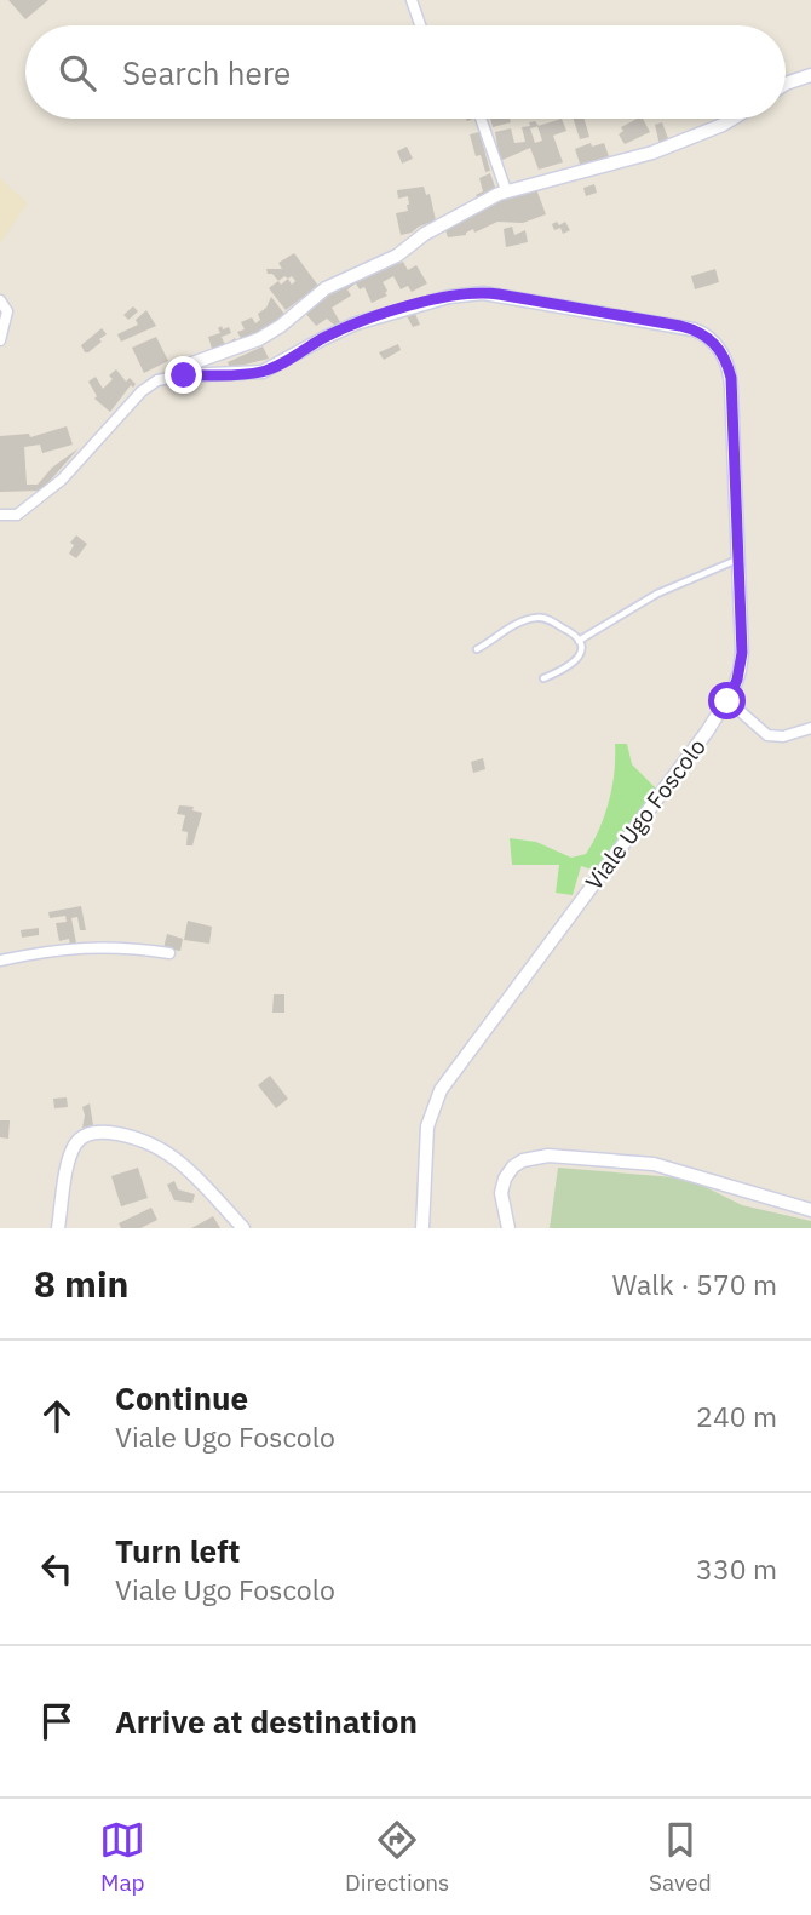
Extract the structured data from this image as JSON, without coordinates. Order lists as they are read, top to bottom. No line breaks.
{"streets":{"street":["Viale Ugo Foscolo"]},"page":{"search":"Search here","heading":["8 min","Walk · 570 m"],"list":[["Continue","Viale Ugo Foscolo","240 m"],["Turn left","Viale Ugo Foscolo","330 m"],"Arrive at destination"],"nav":["Map","Directions","Saved"]}}
